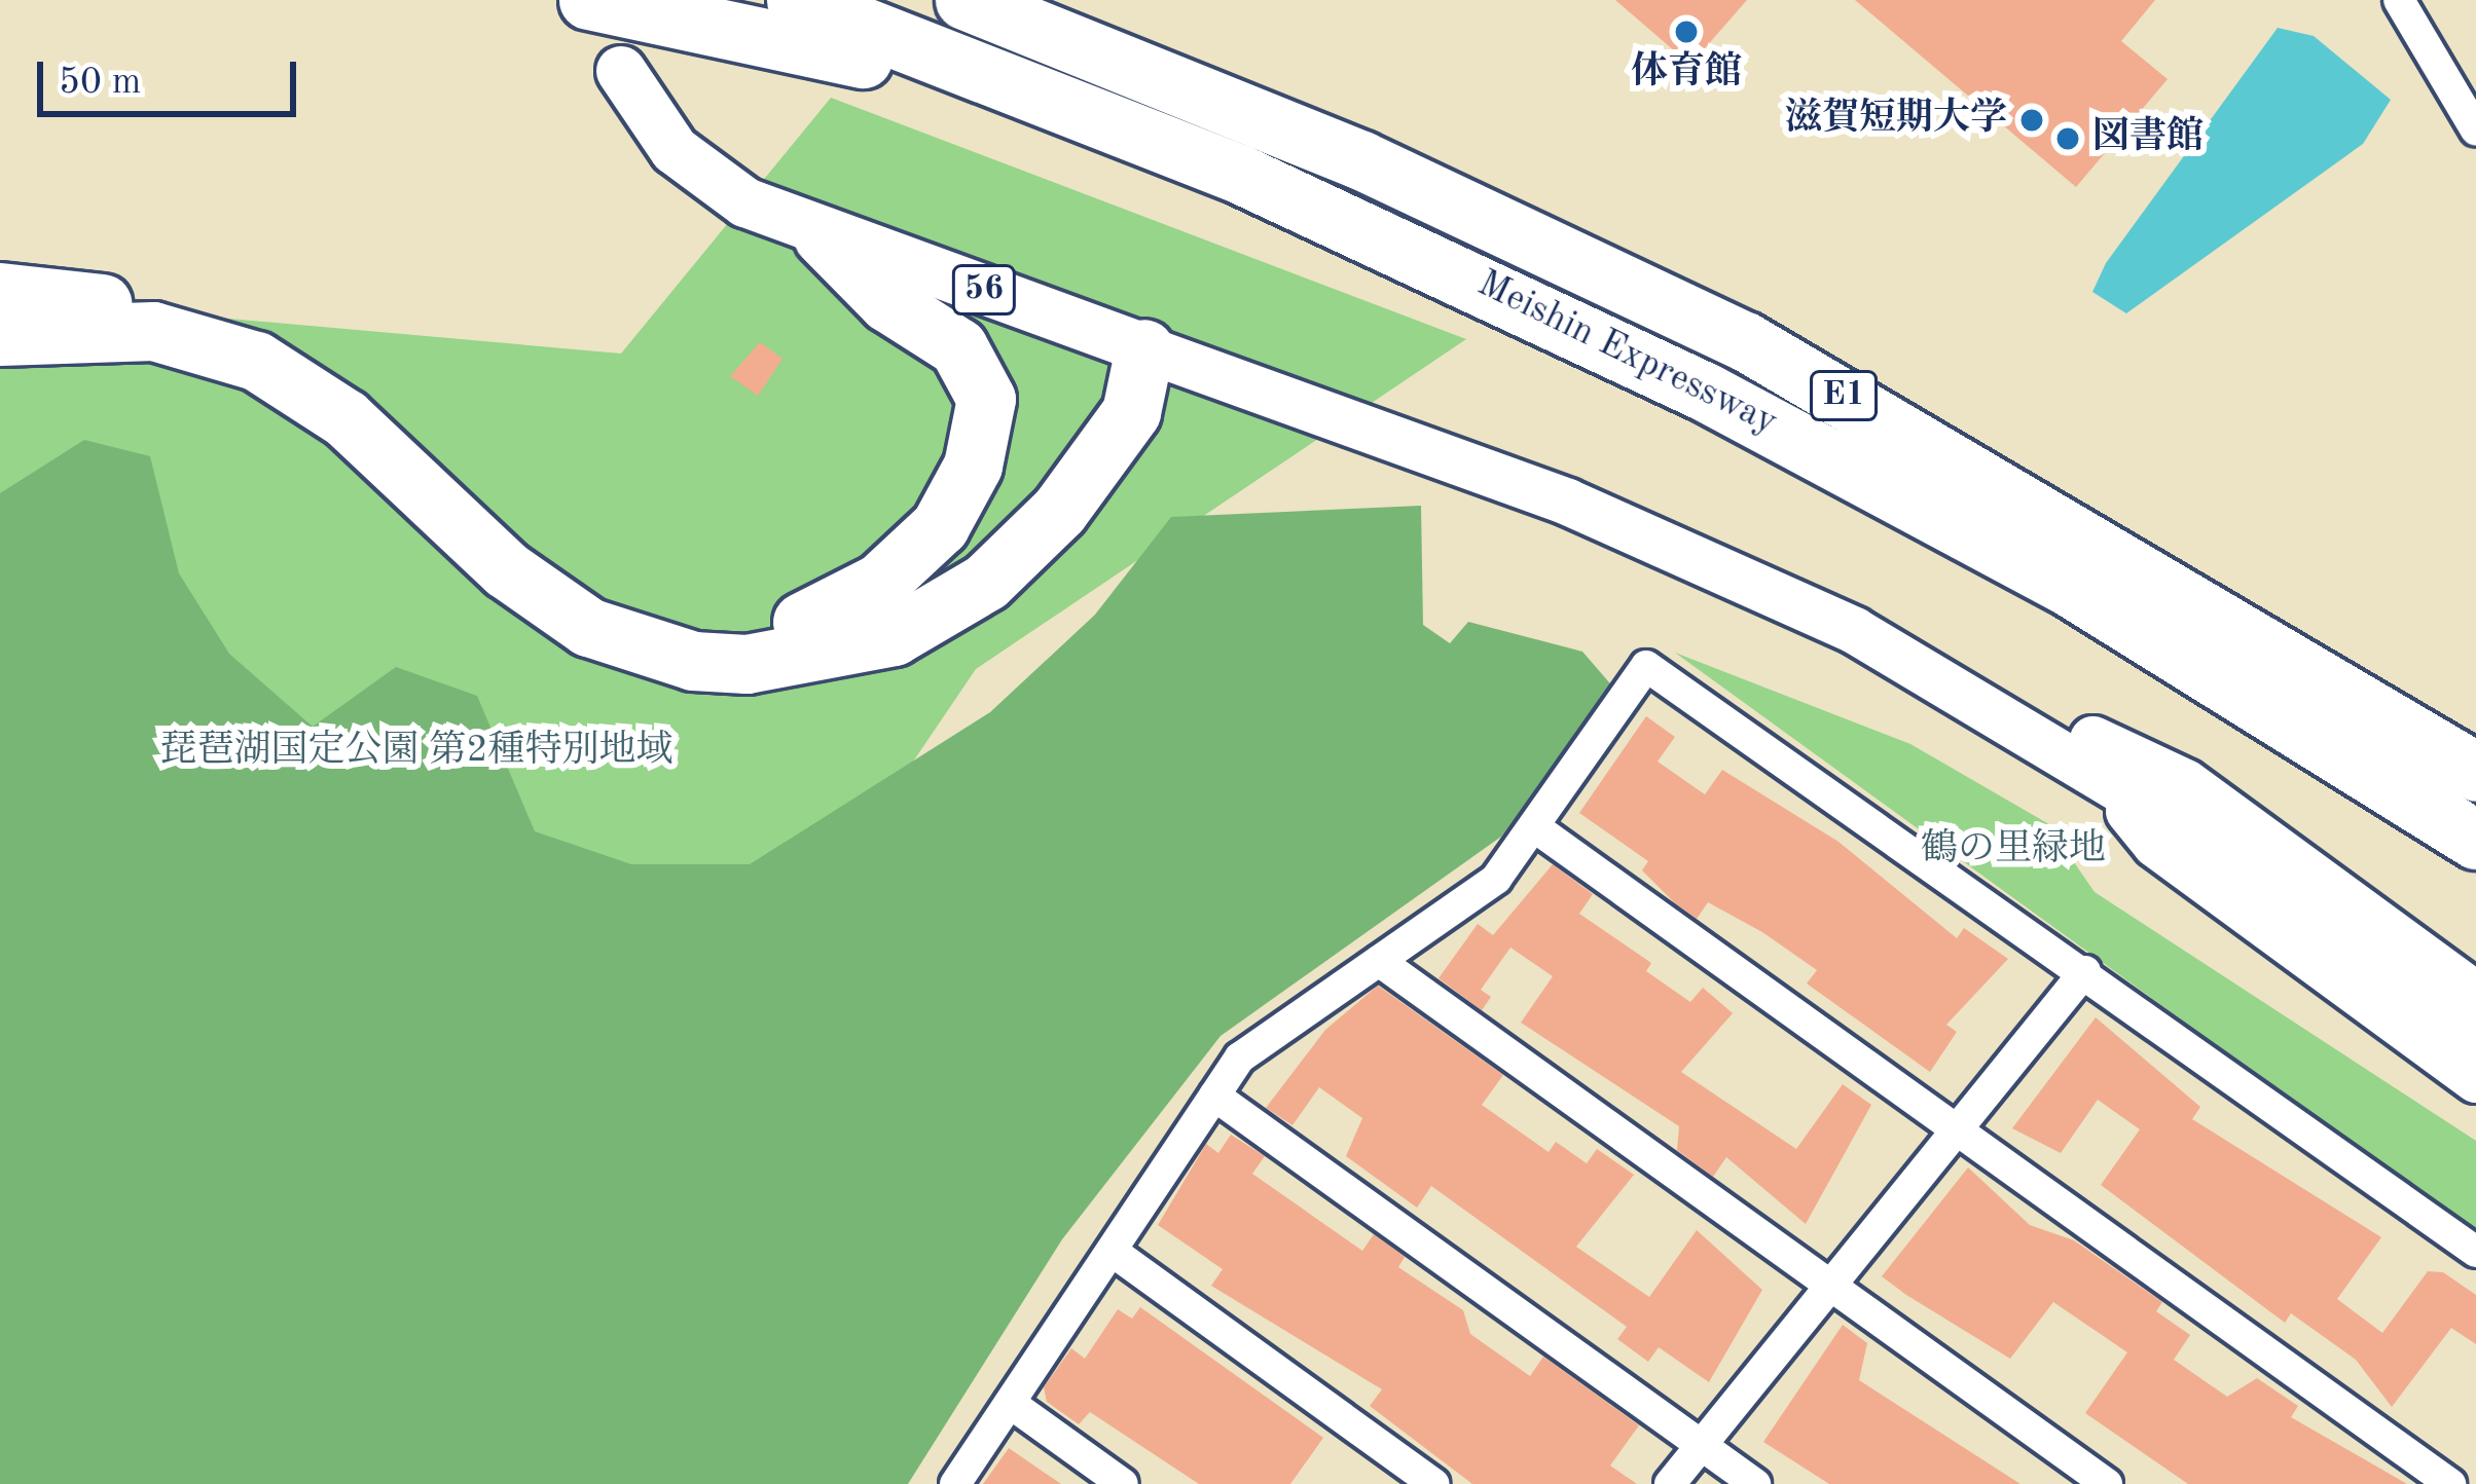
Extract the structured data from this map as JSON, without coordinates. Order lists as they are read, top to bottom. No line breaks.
{"streets":{"highway":["Meishin Expressway","E1"],"main road":["56"]},"parks":["琵琶湖国定公園 第2種特別地域","鶴の里緑地"],"places":["体育館","滋賀短期大学","図書館"],"scale_bar":"50 m"}
